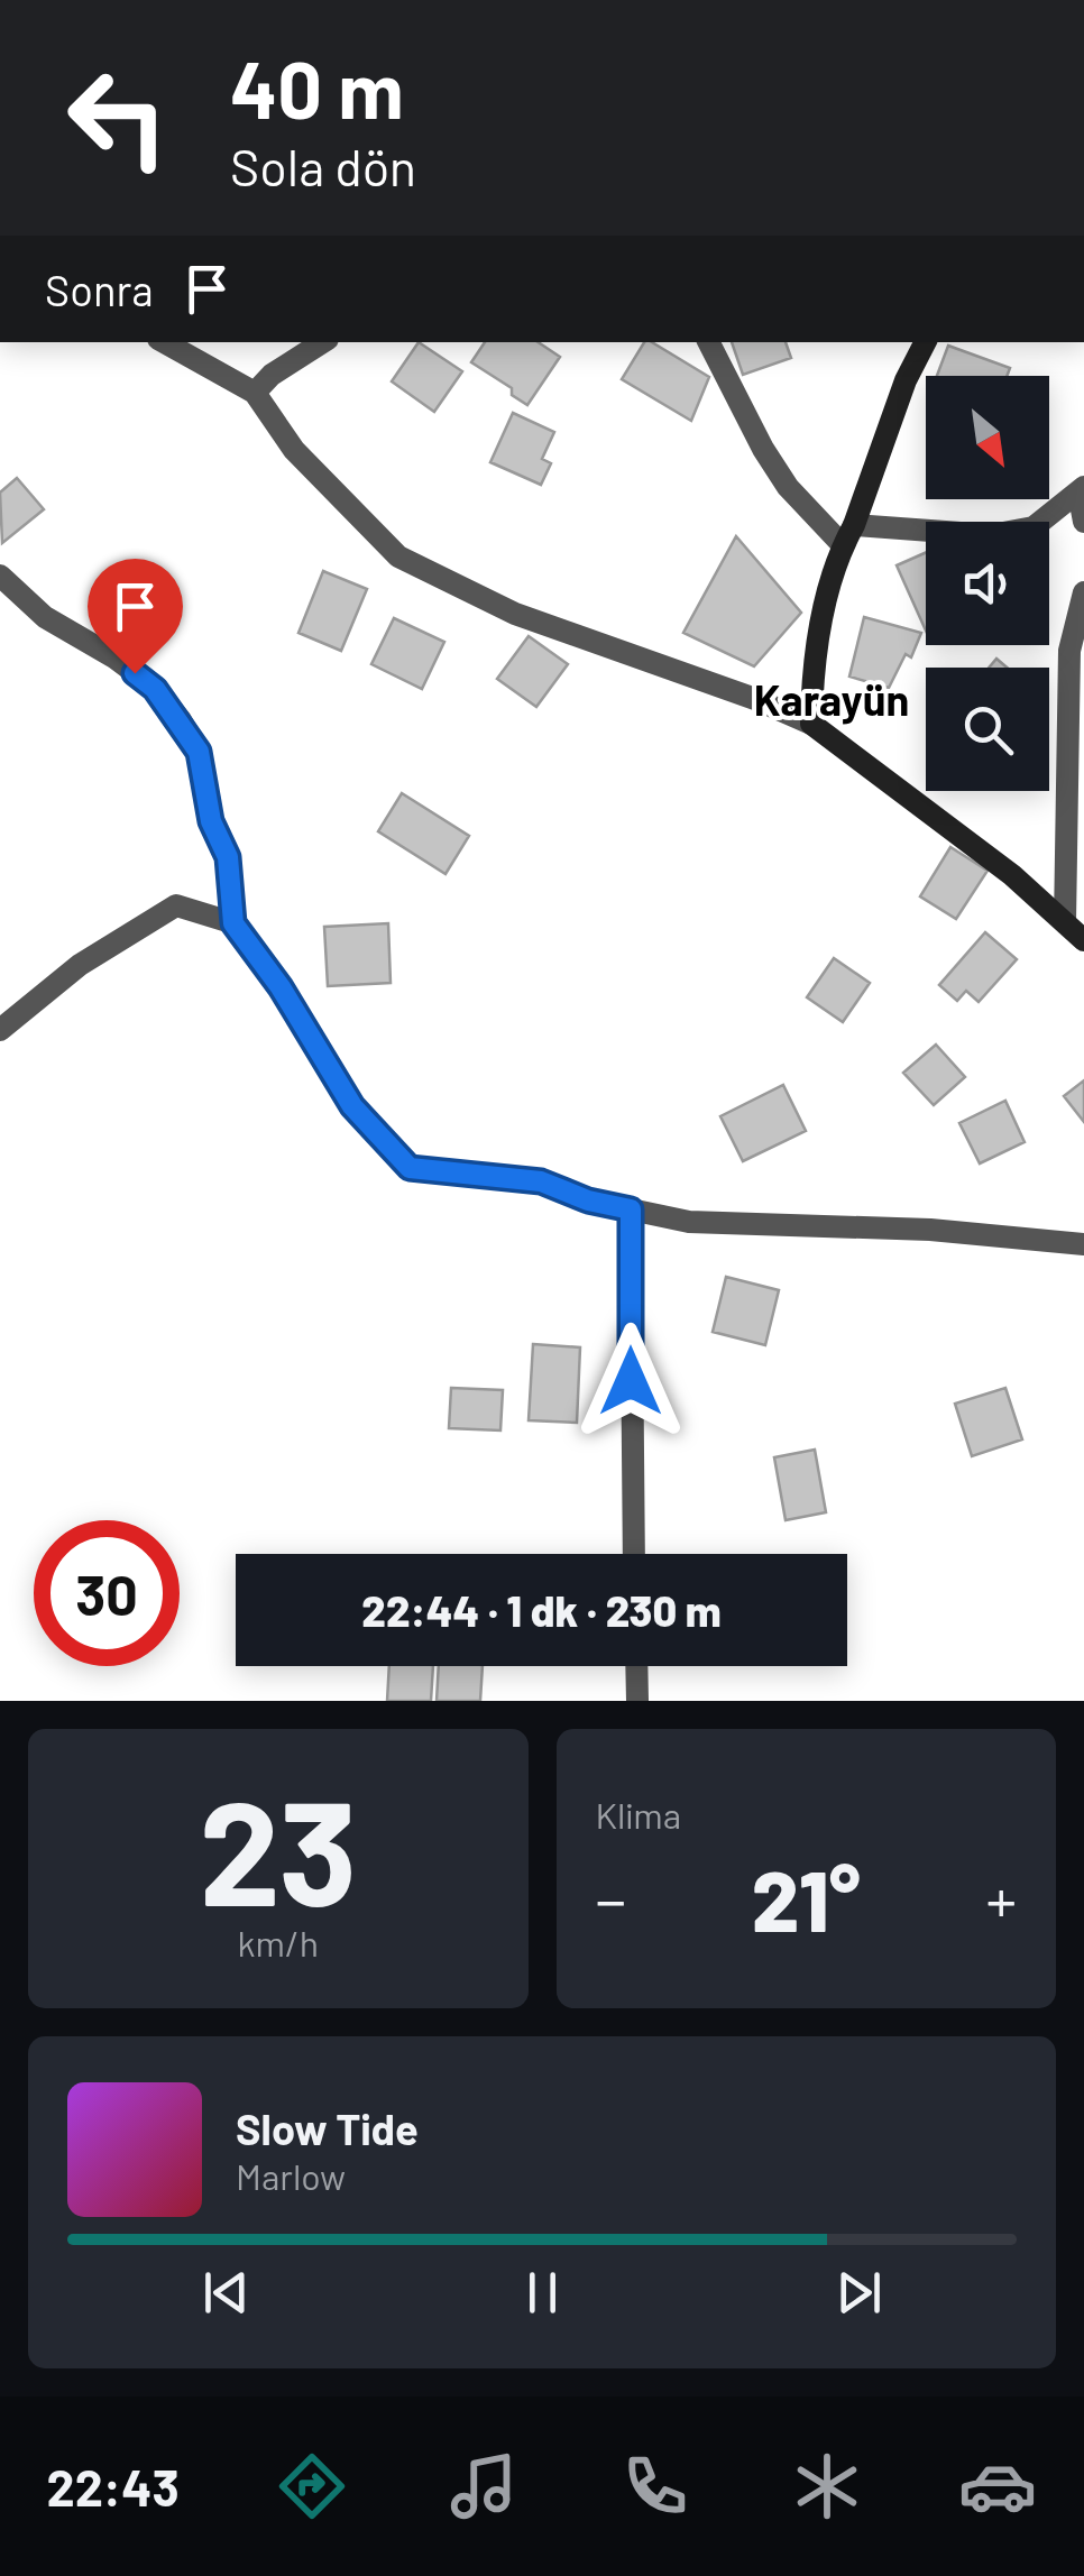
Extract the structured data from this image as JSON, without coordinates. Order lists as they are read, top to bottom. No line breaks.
{"districts":["Karayün"],"north":"bottom right","page":{"turn":["40 m","Sola dön"],"then":"Sonra","limit":"30","trip":"22:44 · 1 dk · 230 m","tile":[["23","km/h"],"Klima"],"heat":["−","21°","+"],"song":["Slow Tide","Marlow"],"tabs":"22:43"}}
